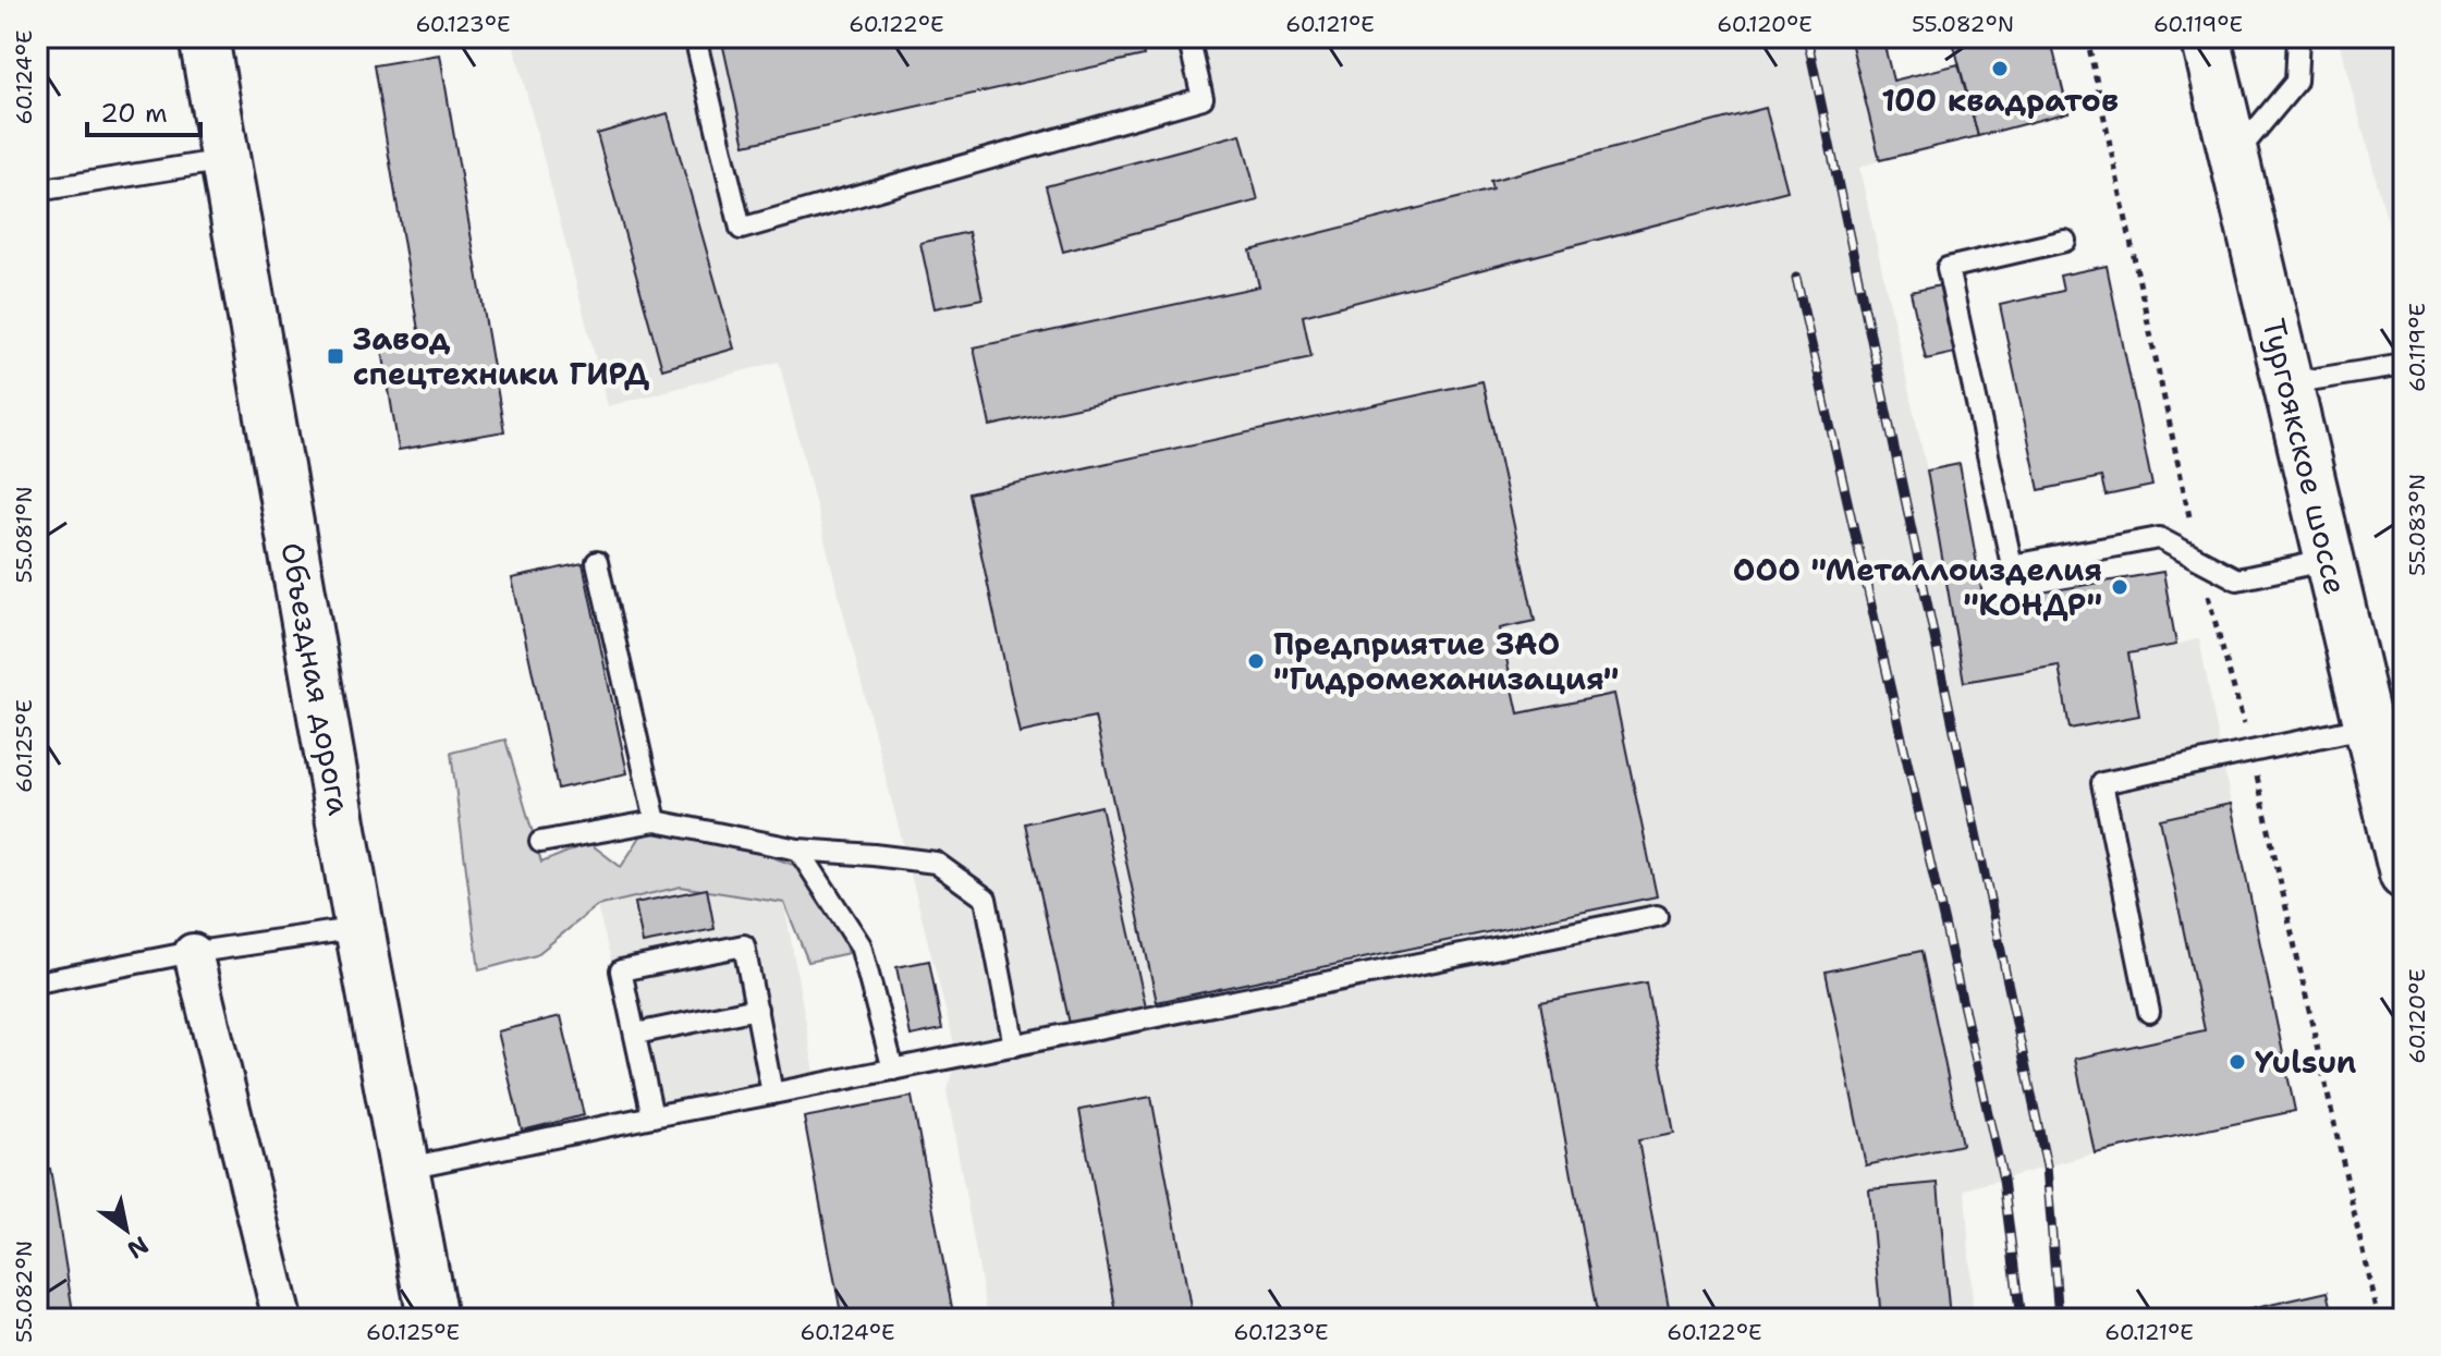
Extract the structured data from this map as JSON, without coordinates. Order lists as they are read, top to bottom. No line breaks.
{"streets":{"main road":["Тургоякское шоссе","Объездная дорога"]},"places":{"other":["100 квадратов","ООО \"Металлоизделия \"КОНДР\"","Предприятие ЗАО \"Гидромеханизация\"","Yulsun"],"transit":["Завод спецтехники ГИРД"]},"scale_bar":"20 m","north":"bottom right","coordinates":["60.123°E","60.122°E","60.121°E","60.120°E","55.082°N","60.119°E","60.124°E","55.083°N","55.081°N","60.125°E"]}
